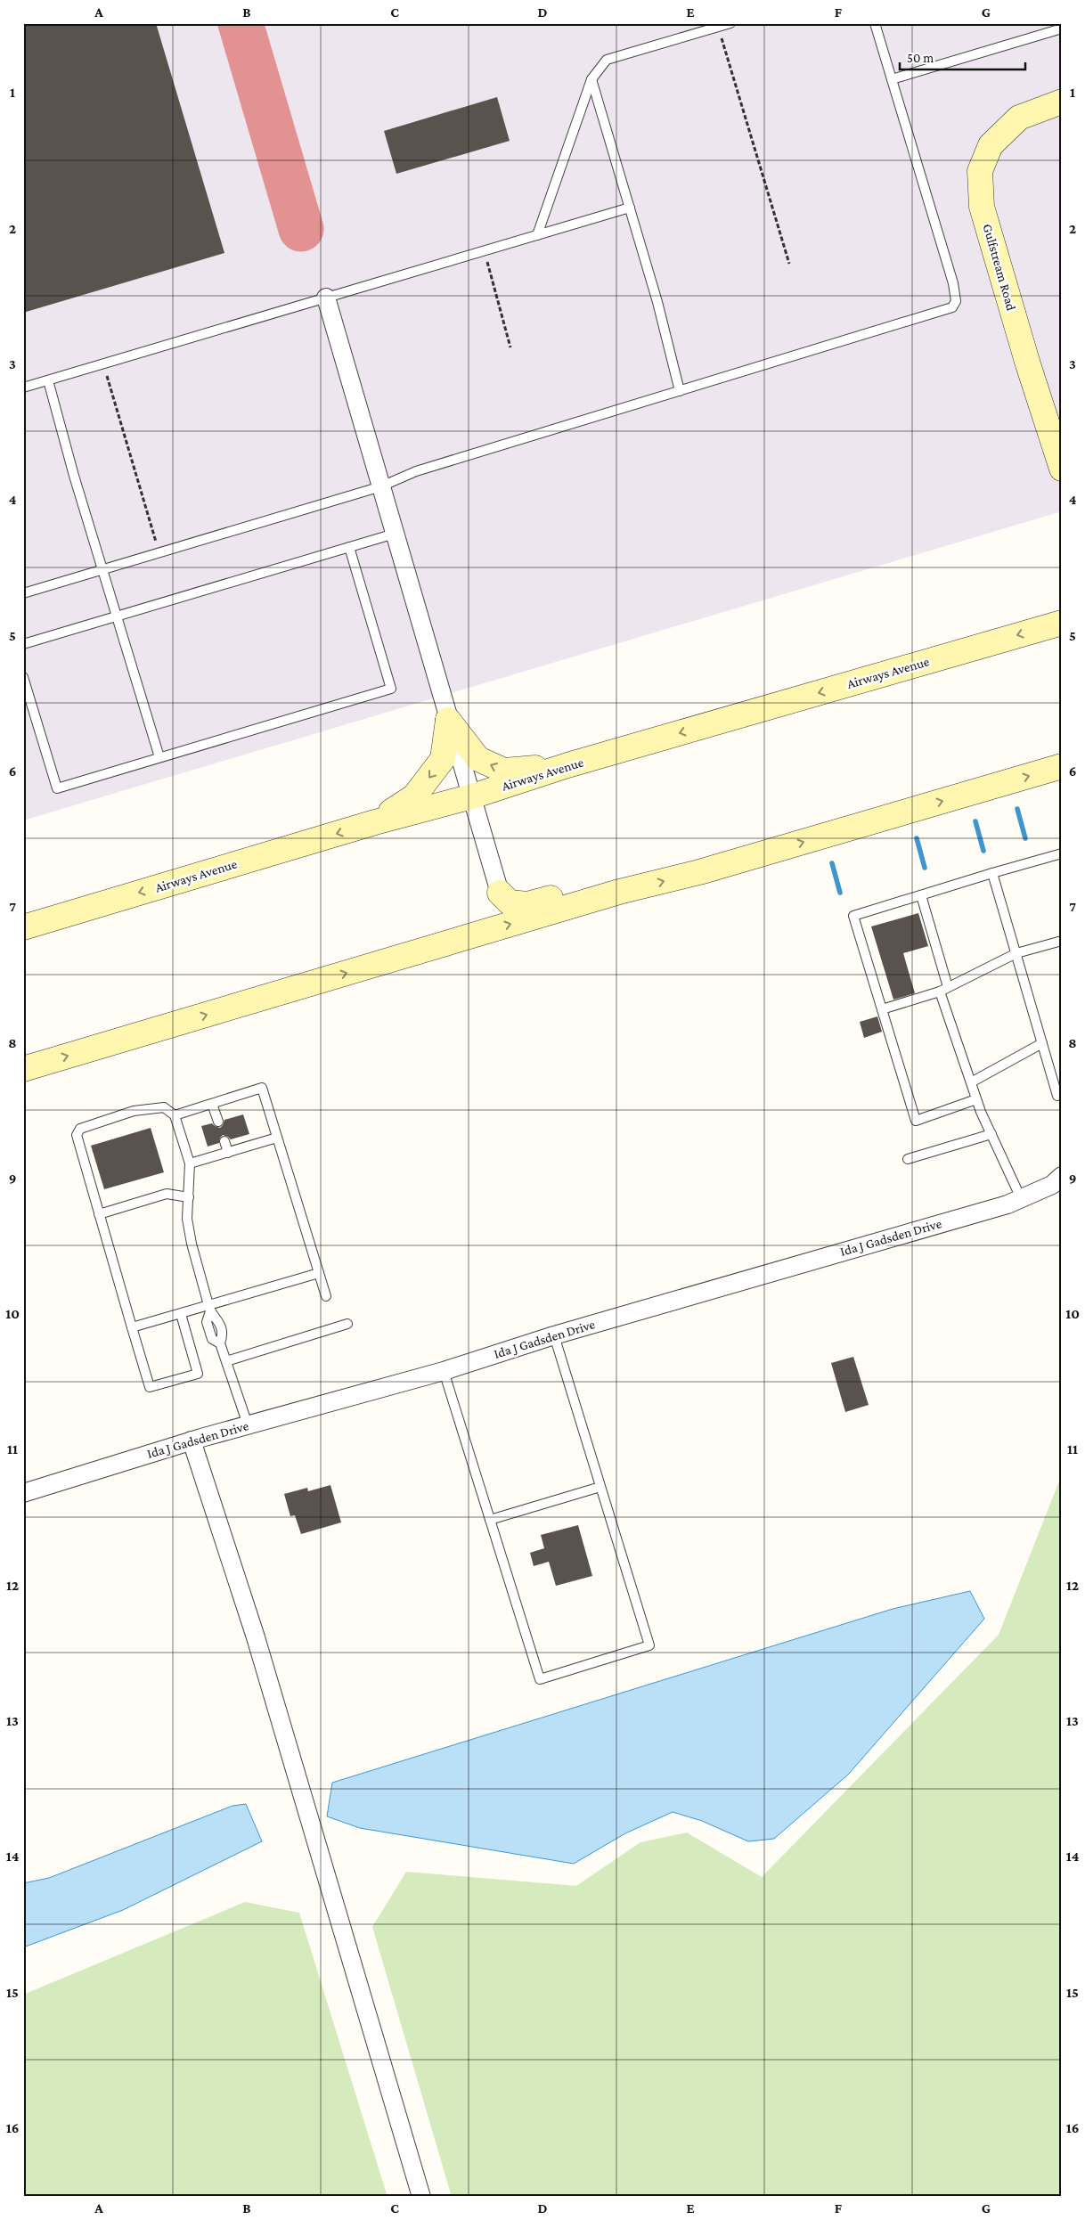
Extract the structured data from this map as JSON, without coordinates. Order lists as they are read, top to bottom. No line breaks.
{"streets":{"main road":["Gulfstream Road","Airways Avenue"],"street":["Ida J Gadsden Drive"]},"scale_bar":"50 m","grid":{"columns":["A","B","C","D","E","F","G"],"rows":["1","2","3","4","5","6","7","8","9","10","11","12","13","14","15","16"]}}
